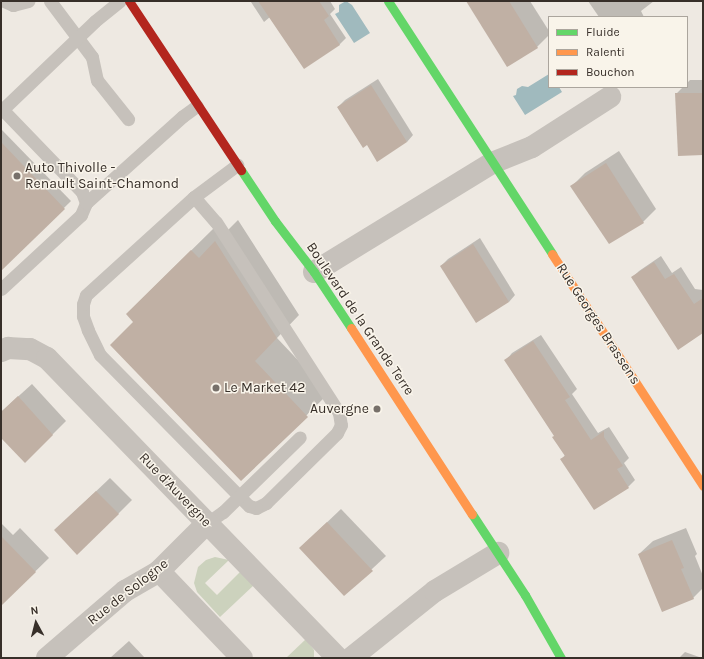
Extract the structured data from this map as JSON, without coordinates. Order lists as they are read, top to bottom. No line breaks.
{"streets":{"street":["Boulevard de la Grande Terre","Rue Georges Brassens","Rue d'Auvergne","Rue de Sologne"]},"crossings":[["Rue d'Auvergne","Rue de Sologne"]],"places":["Auto Thivolle - Renault Saint-Chamond","Le Market 42","Auvergne"],"legend":["Fluide","Ralenti","Bouchon"],"north":"top"}
